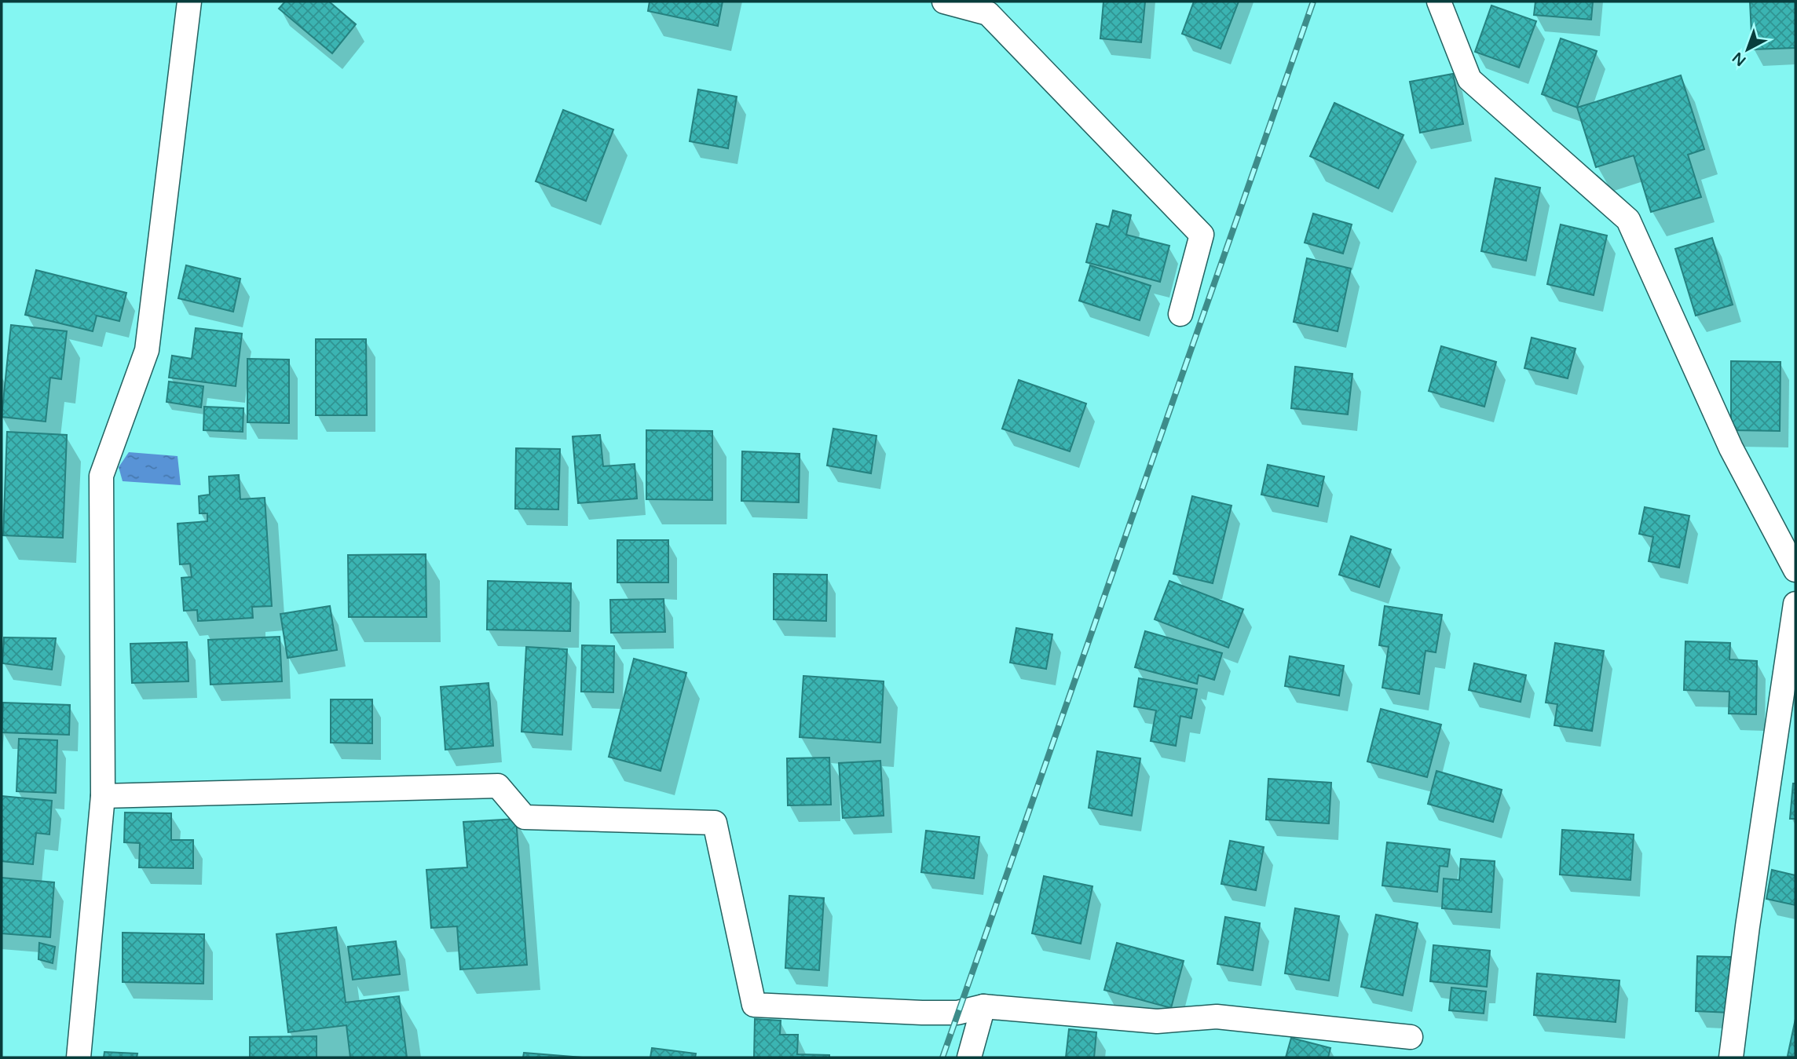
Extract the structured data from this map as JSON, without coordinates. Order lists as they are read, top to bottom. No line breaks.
{"north":"bottom left"}
